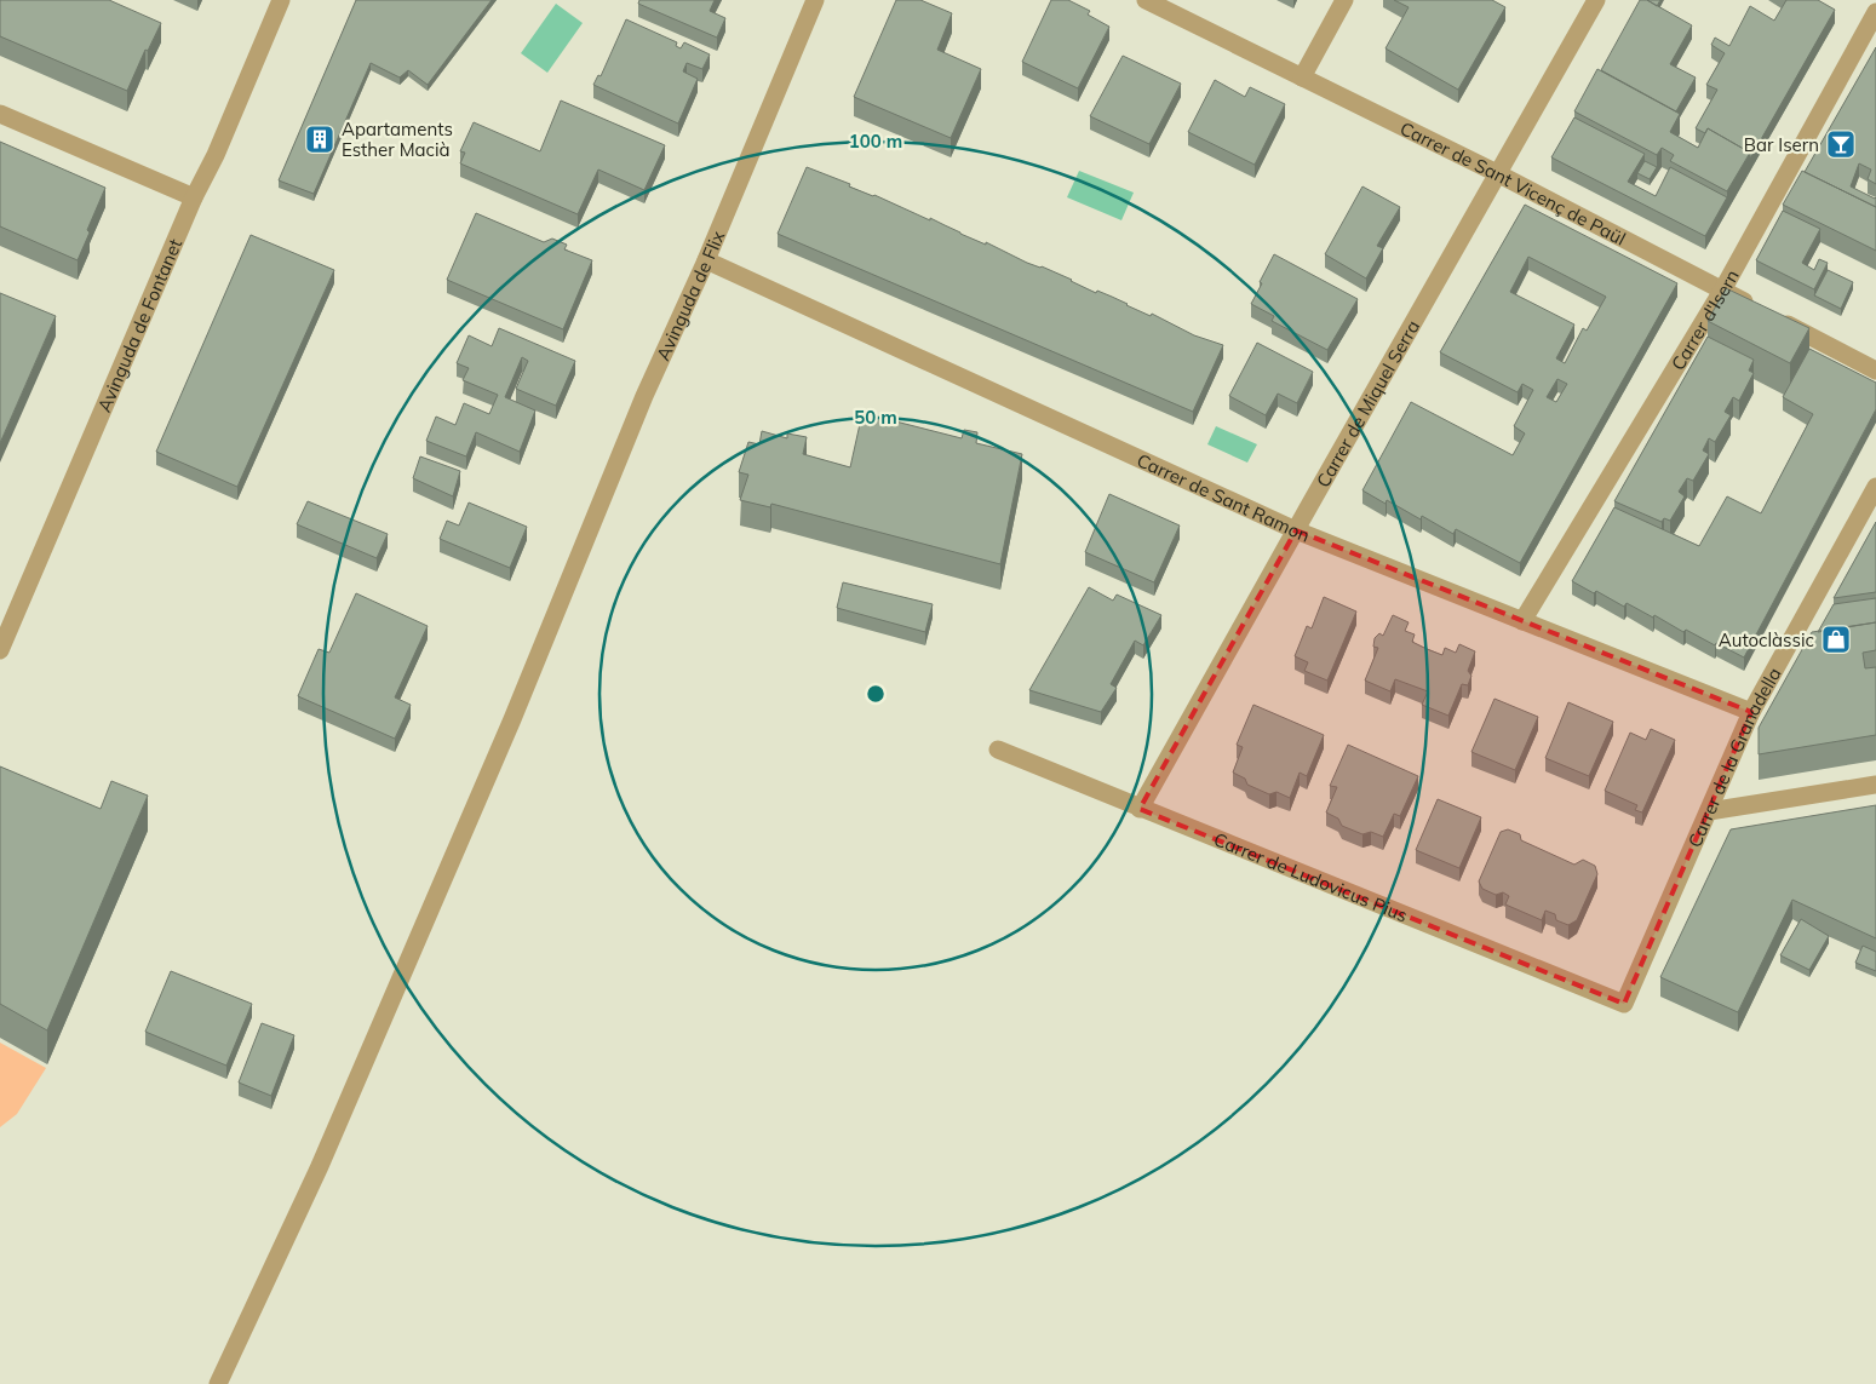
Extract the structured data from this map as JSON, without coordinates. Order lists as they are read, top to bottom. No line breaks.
{"streets":{"street":["Carrer de Sant Vicenç de Paül","Avinguda de Flix","Carrer d'Isern","Avinguda de Fontanet","Carrer de Miquel Serra","Carrer de Sant Ramon","Carrer de la Granadella","Carrer de Ludovicus Pius"]},"crossings":[["Carrer de Sant Vicenç de Paül","Carrer d'Isern"],["Carrer de Sant Vicenç de Paül","Carrer de Miquel Serra"],["Avinguda de Flix","Carrer de Sant Ramon"],["Carrer d'Isern","Carrer de Sant Ramon"],["Carrer de Miquel Serra","Carrer de Sant Ramon"],["Carrer de Miquel Serra","Carrer de Ludovicus Pius"],["Carrer de Sant Ramon","Carrer de la Granadella"],["Carrer de la Granadella","Carrer de Ludovicus Pius"]],"places":{"building":["Apartaments Esther Macià"],"bar":["Bar Isern"],"shop":["Autoclàssic"]},"rings":["100 m","50 m"]}
